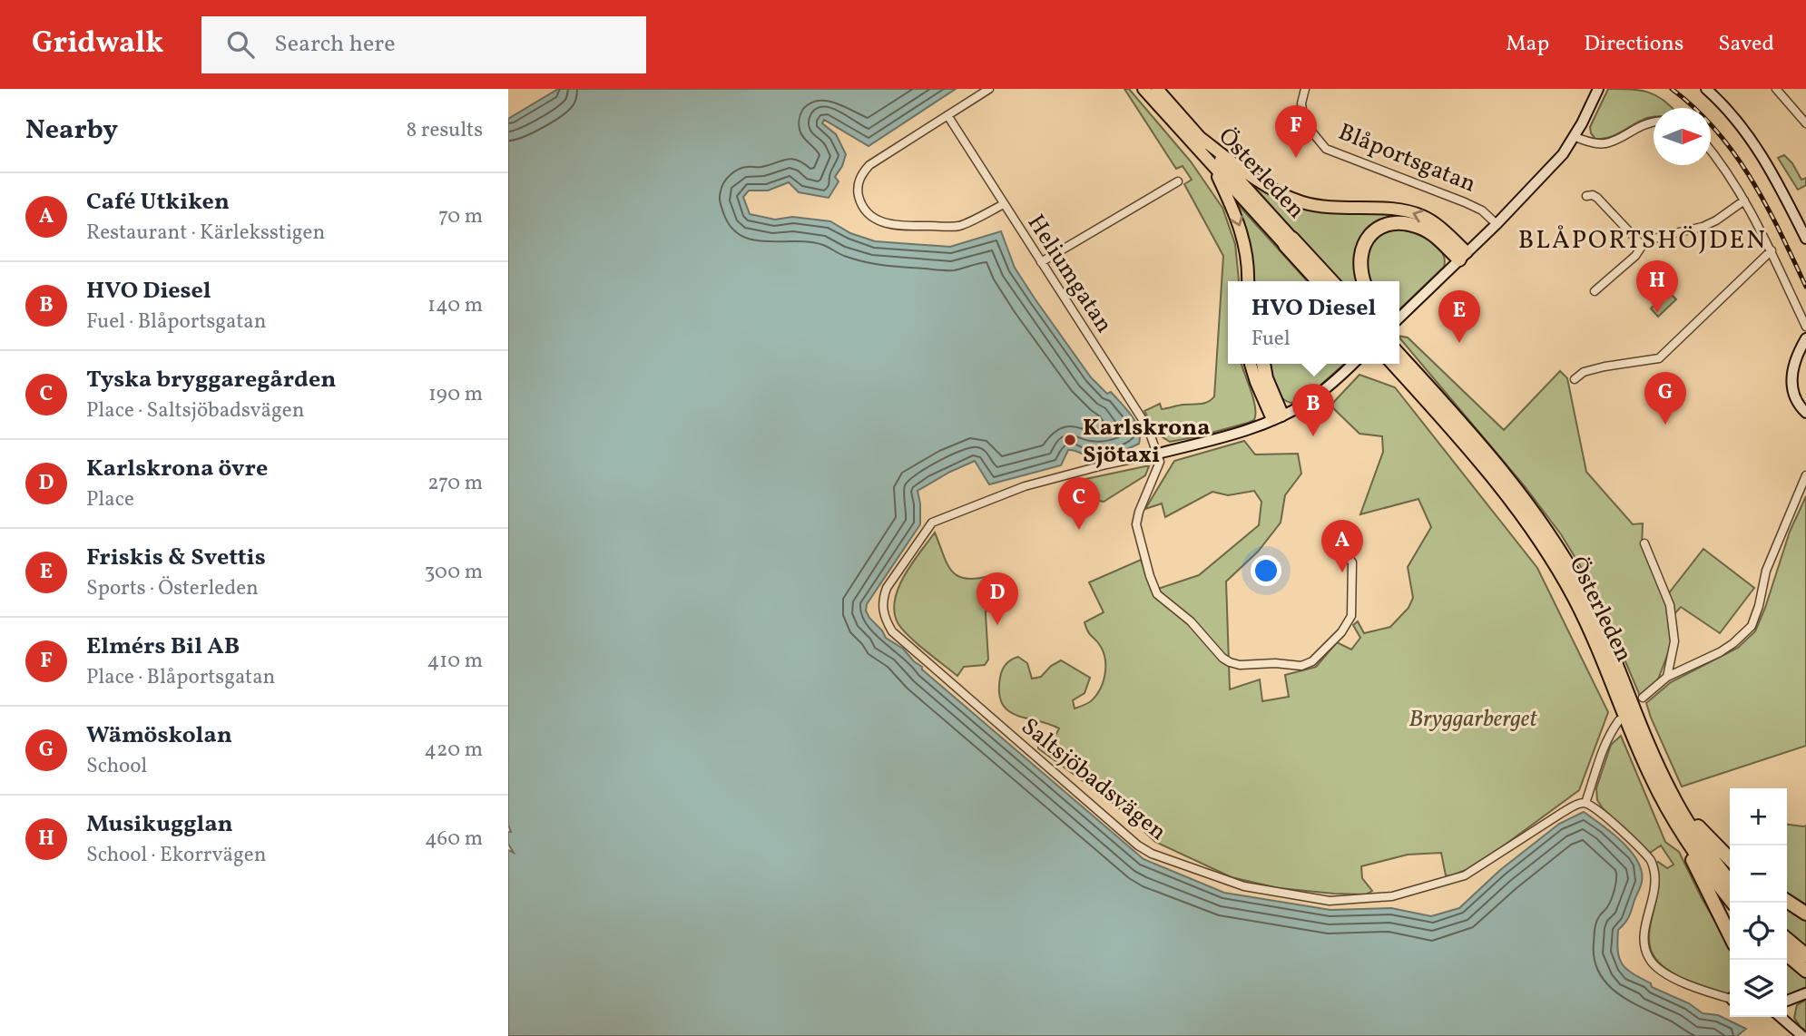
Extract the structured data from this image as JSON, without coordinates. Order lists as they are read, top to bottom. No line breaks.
{"streets":{"highway":["Österleden"],"street":["Blåportsgatan","Heliumgatan","Saltsjöbadsvägen"]},"crossings":[["Heliumgatan","Saltsjöbadsvägen"]],"districts":["BLÅPORTSHÖJDEN"],"parks":["Bryggarberget"],"places":["Karlskrona Sjötaxi"],"north":"right","page":{"header":"Gridwalk","search":"Search here","nav":["Map","Directions","Saved"],"heading":["Nearby","8 results"],"pins":["F","H","E","G","B","C","A","D"],"list":[{"mark":"A","name":"Café Utkiken","note":"Restaurant · Kärleksstigen","value":"70 m"},{"mark":"B","name":"HVO Diesel","note":"Fuel · Blåportsgatan","value":"140 m"},{"mark":"C","name":"Tyska bryggaregården","note":"Place · Saltsjöbadsvägen","value":"190 m"},{"mark":"D","name":"Karlskrona övre","note":"Place","value":"270 m"},{"mark":"E","name":"Friskis & Svettis","note":"Sports · Österleden","value":"300 m"},{"mark":"F","name":"Elmérs Bil AB","note":"Place · Blåportsgatan","value":"410 m"},{"mark":"G","name":"Wämöskolan","note":"School","value":"420 m"},{"mark":"H","name":"Musikugglan","note":"School · Ekorrvägen","value":"460 m"}],"popup":["HVO Diesel","Fuel"],"map_buttons":["+","−"]}}
